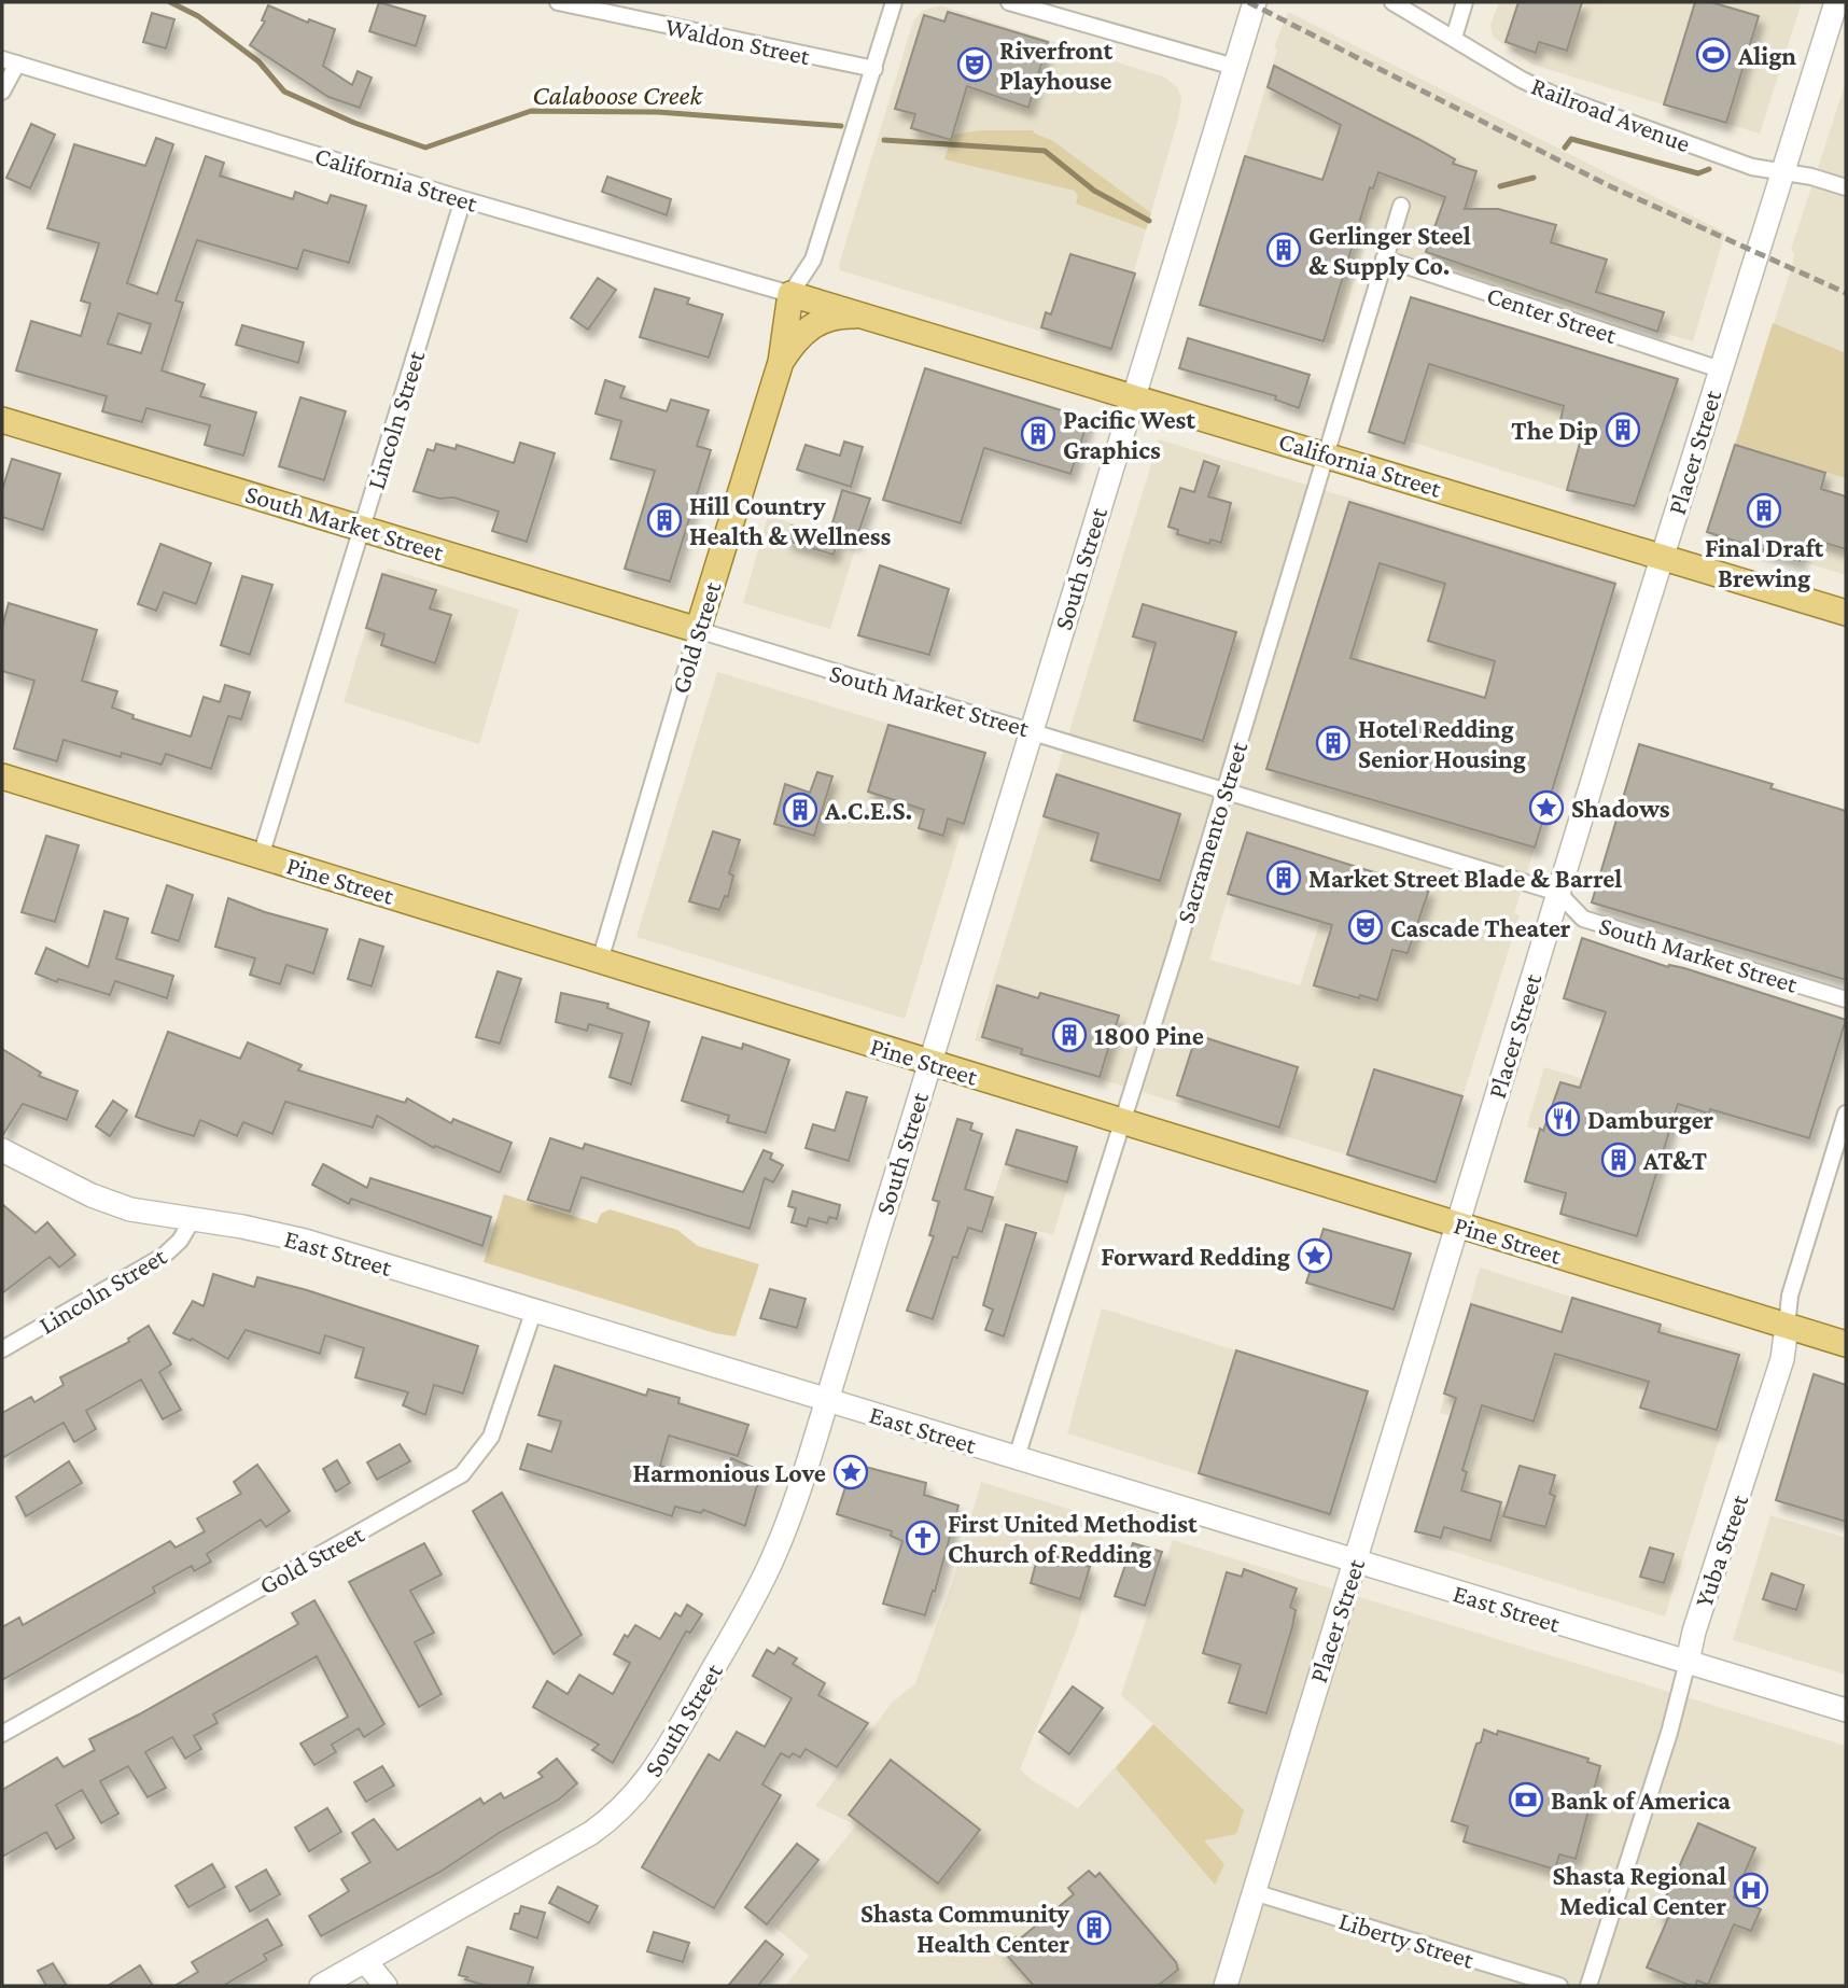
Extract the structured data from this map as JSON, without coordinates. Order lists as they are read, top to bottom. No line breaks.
{"streets":{"main road":["California Street","South Market Street","Gold Street","Pine Street"],"street":["Waldon Street","Railroad Avenue","Center Street","Lincoln Street","Placer Street","South Street","Sacramento Street","East Street","Yuba Street","Liberty Street"]},"crossings":[["Railroad Avenue","Placer Street"],["California Street","Lincoln Street"],["California Street","Placer Street"],["California Street","South Street"],["California Street","Gold Street"],["California Street","Sacramento Street"],["Center Street","Placer Street"],["Center Street","Sacramento Street"],["Lincoln Street","South Market Street"],["Lincoln Street","Pine Street"],["Lincoln Street","East Street"],["Placer Street","South Market Street"],["Placer Street","Pine Street"],["Placer Street","East Street"],["Placer Street","Liberty Street"],["South Market Street","South Street"],["South Market Street","Gold Street"],["South Market Street","Sacramento Street"],["South Street","Pine Street"],["South Street","East Street"],["Gold Street","Pine Street"],["Gold Street","East Street"],["Sacramento Street","Pine Street"],["Sacramento Street","East Street"],["Pine Street","Yuba Street"],["East Street","Yuba Street"]],"water":["Calaboose Creek"],"places":{"sports":["Align"],"theatre":["Riverfront Playhouse","Cascade Theater"],"building":["Gerlinger Steel & Supply Co.","The Dip","Pacific West Graphics","Final Draft Brewing","Hill Country Health & Wellness","Hotel Redding Senior Housing","A.C.E.S.","Market Street Blade & Barrel","1800 Pine","AT&T","Shasta Community Health Center"],"place":["Shadows","Forward Redding","Harmonious Love"],"restaurant":["Damburger"],"church":["First United Methodist Church of Redding"],"bank":["Bank of America"],"hospital":["Shasta Regional Medical Center"]}}
